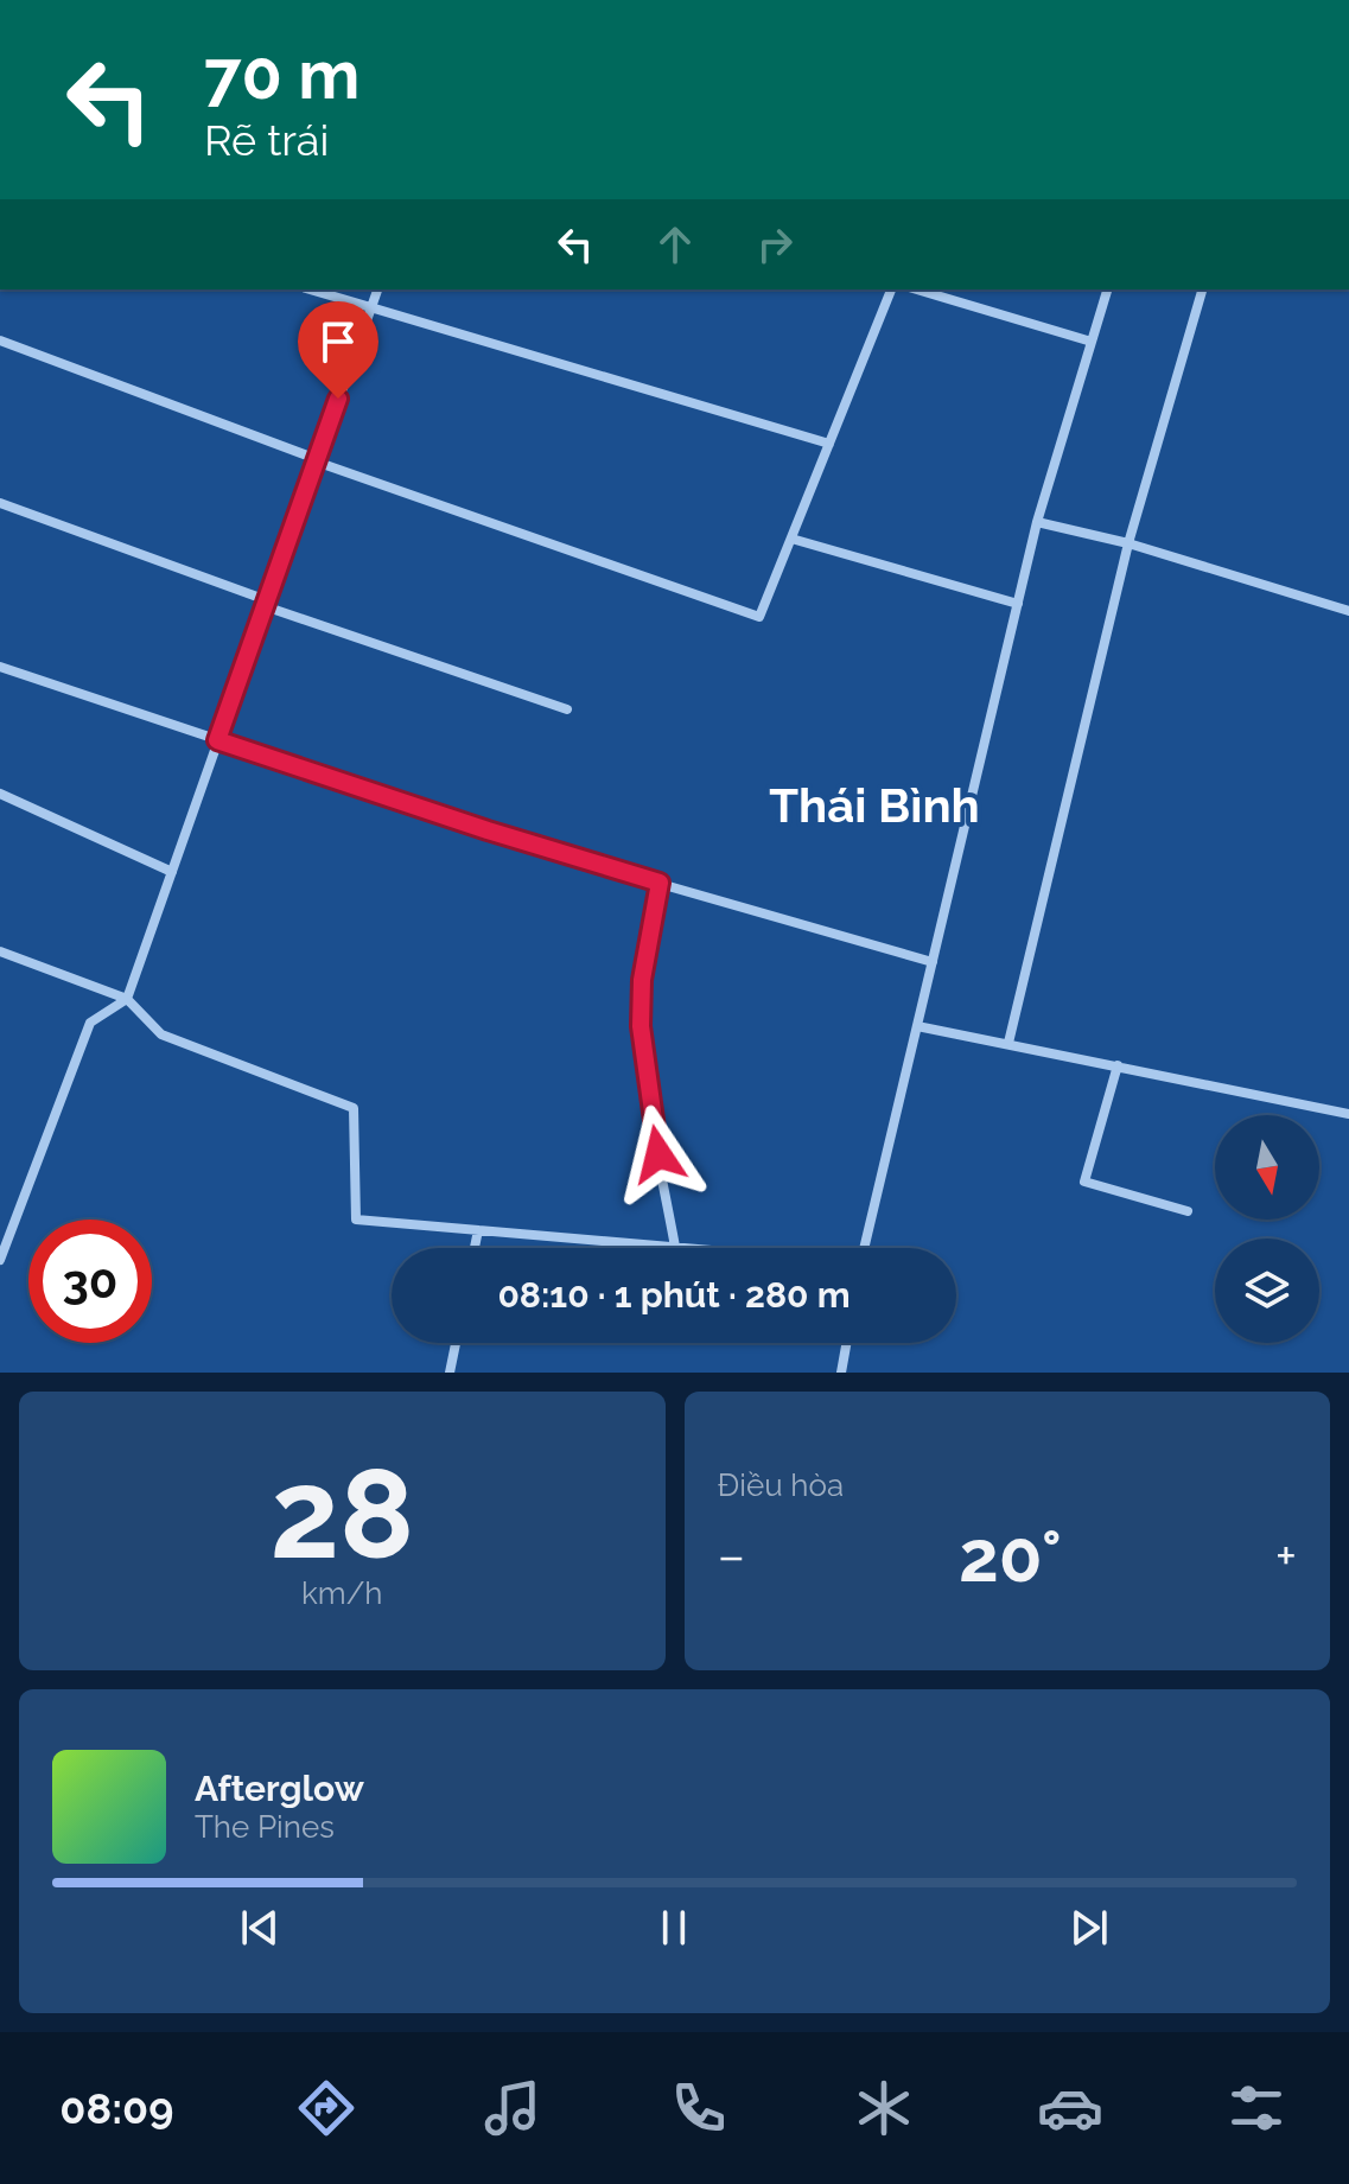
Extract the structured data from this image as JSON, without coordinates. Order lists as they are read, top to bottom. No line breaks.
{"districts":["Thái Bình"],"north":"bottom","page":{"turn":["70 m","Rẽ trái"],"limit":"30","trip":"08:10 · 1 phút · 280 m","tile":[["28","km/h"],"Điều hòa"],"heat":["−","20°","+"],"song":["Afterglow","The Pines"],"tabs":"08:09"}}
